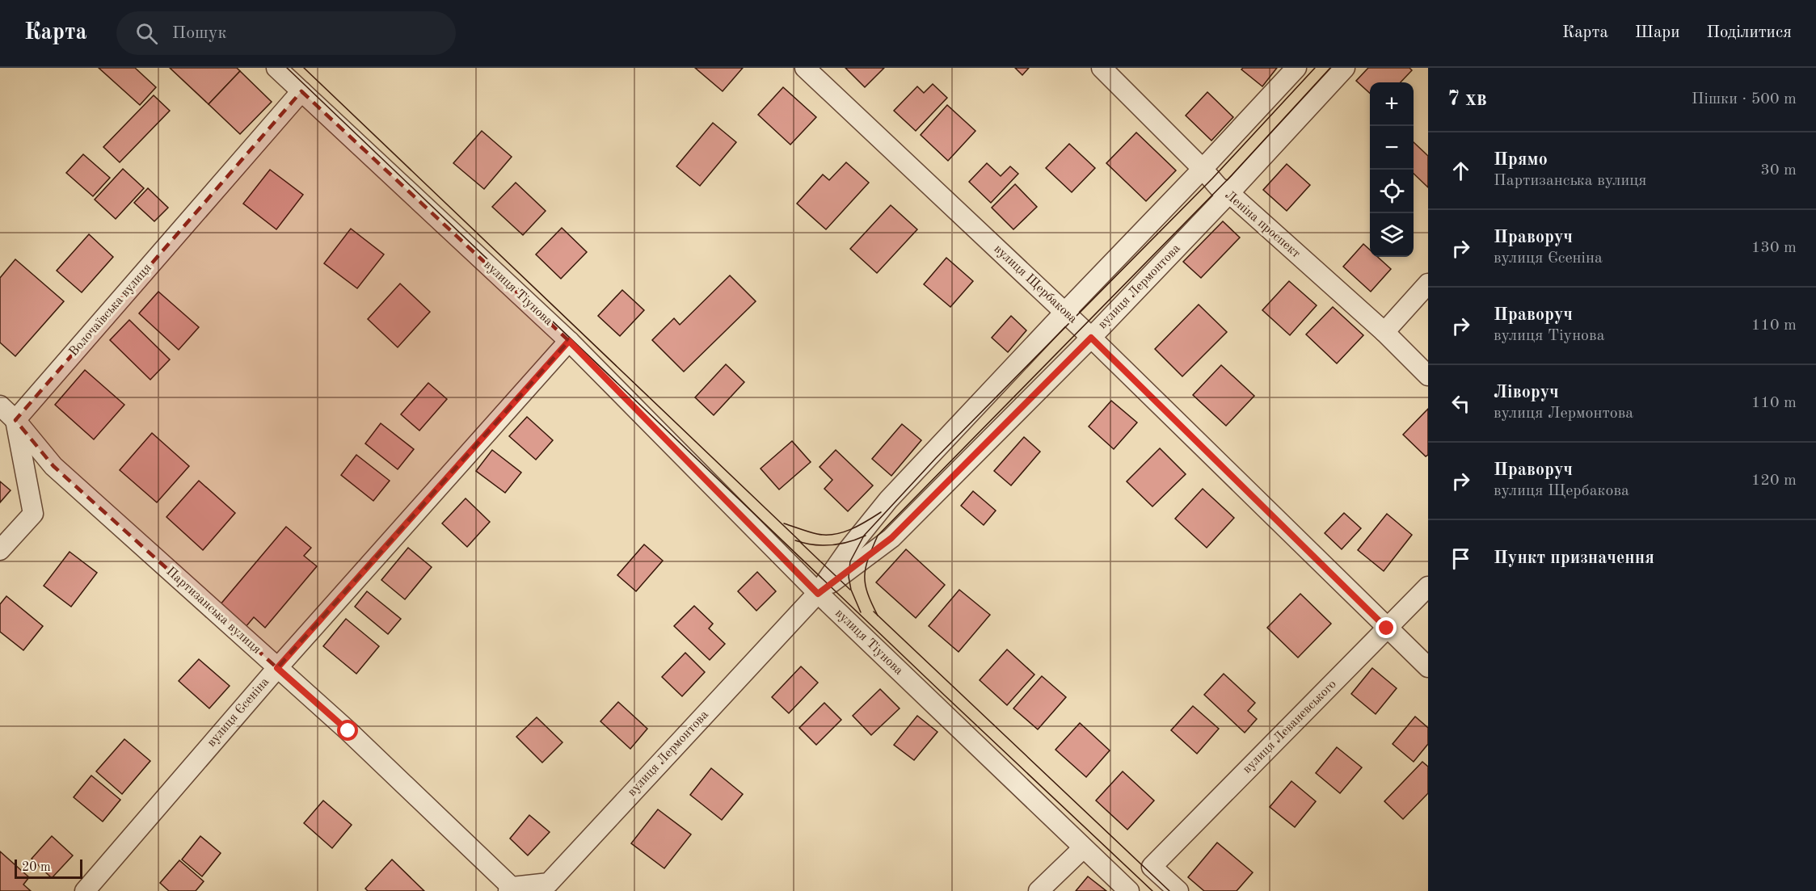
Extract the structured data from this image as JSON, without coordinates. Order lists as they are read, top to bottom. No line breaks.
{"streets":{"street":["Леніна проспект","вулиця Щербакова","вулиця Лермонтова","вулиця Тіунова","Волочаївська вулиця","Партизанська вулиця","вулиця Єсеніна","вулиця Леваневського"]},"crossings":[["Леніна проспект","вулиця Лермонтова"],["вулиця Щербакова","вулиця Лермонтова"],["вулиця Щербакова","вулиця Леваневського"],["вулиця Лермонтова","вулиця Тіунова"],["вулиця Лермонтова","Партизанська вулиця"],["вулиця Тіунова","Волочаївська вулиця"],["вулиця Тіунова","вулиця Єсеніна"],["Волочаївська вулиця","Партизанська вулиця"],["Партизанська вулиця","вулиця Єсеніна"]],"scale_bar":"20 m","page":{"header":"Карта","search":"Пошук","nav":["Карта","Шари","Поділитися"],"heading":["7 хв","Пішки · 500 m"],"map_buttons":["+","−"],"list":[["Прямо","Партизанська вулиця","30 m"],["Праворуч","вулиця Єсеніна","130 m"],["Праворуч","вулиця Тіунова","110 m"],["Ліворуч","вулиця Лермонтова","110 m"],["Праворуч","вулиця Щербакова","120 m"],"Пункт призначення"],"scale":"20 m"}}
